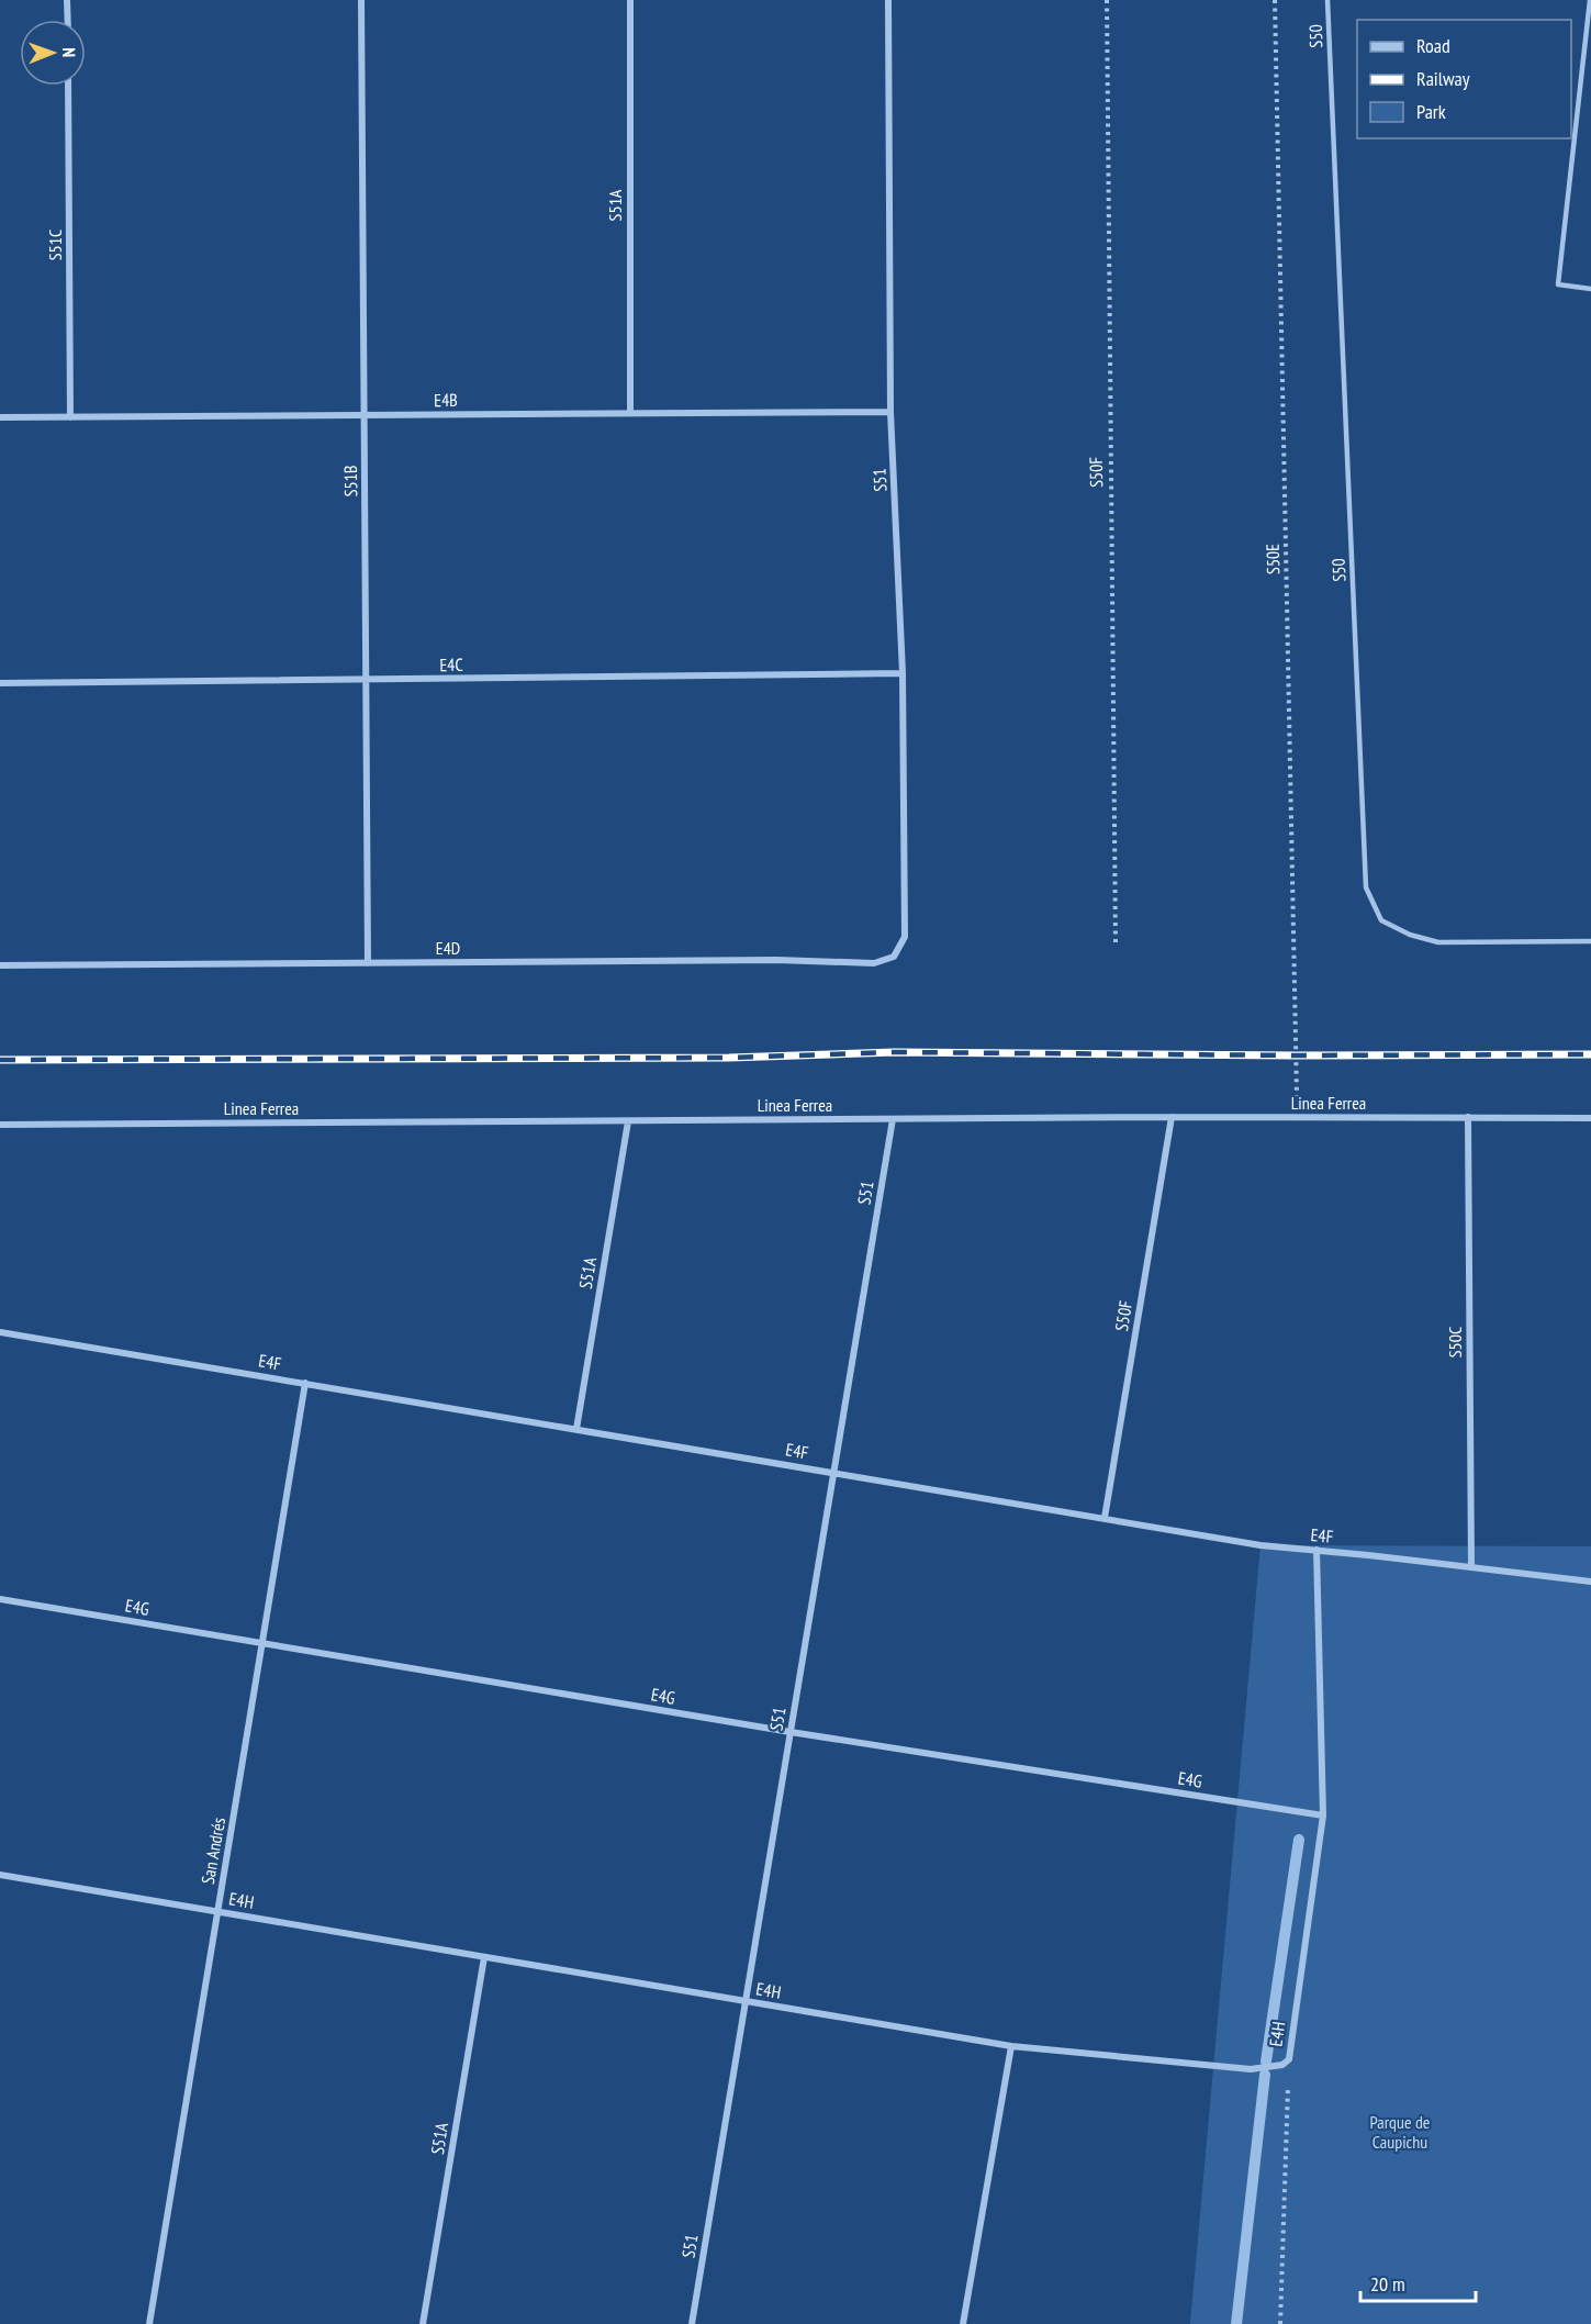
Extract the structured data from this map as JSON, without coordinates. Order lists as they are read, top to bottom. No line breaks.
{"streets":{"street":["S51A","S51C","E4B","S50F","S51","S51B","E4C","E4D","Linea Ferrea","S50C","E4F","E4G","San Andrés","E4H"],"lane":["S50"],"path":["S50E"]},"crossings":[["S51A","E4B"],["S51A","Linea Ferrea"],["S51A","E4F"],["S51A","E4H"],["S51C","E4B"],["E4B","S51"],["E4B","S51B"],["S50F","Linea Ferrea"],["S50F","E4F"],["S51","E4C"],["S51","E4D"],["S51","Linea Ferrea"],["S51","E4F"],["S51","E4G"],["S51","E4H"],["S51B","E4C"],["S51B","E4D"],["S50E","Linea Ferrea"],["Linea Ferrea","S50C"],["S50C","E4F"],["E4F","San Andrés"],["E4F","E4H"],["E4G","San Andrés"],["E4G","E4H"],["San Andrés","E4H"]],"parks":["Parque de Caupichu"],"legend":["Road","Railway","Park"],"scale_bar":"20 m","north":"right"}
